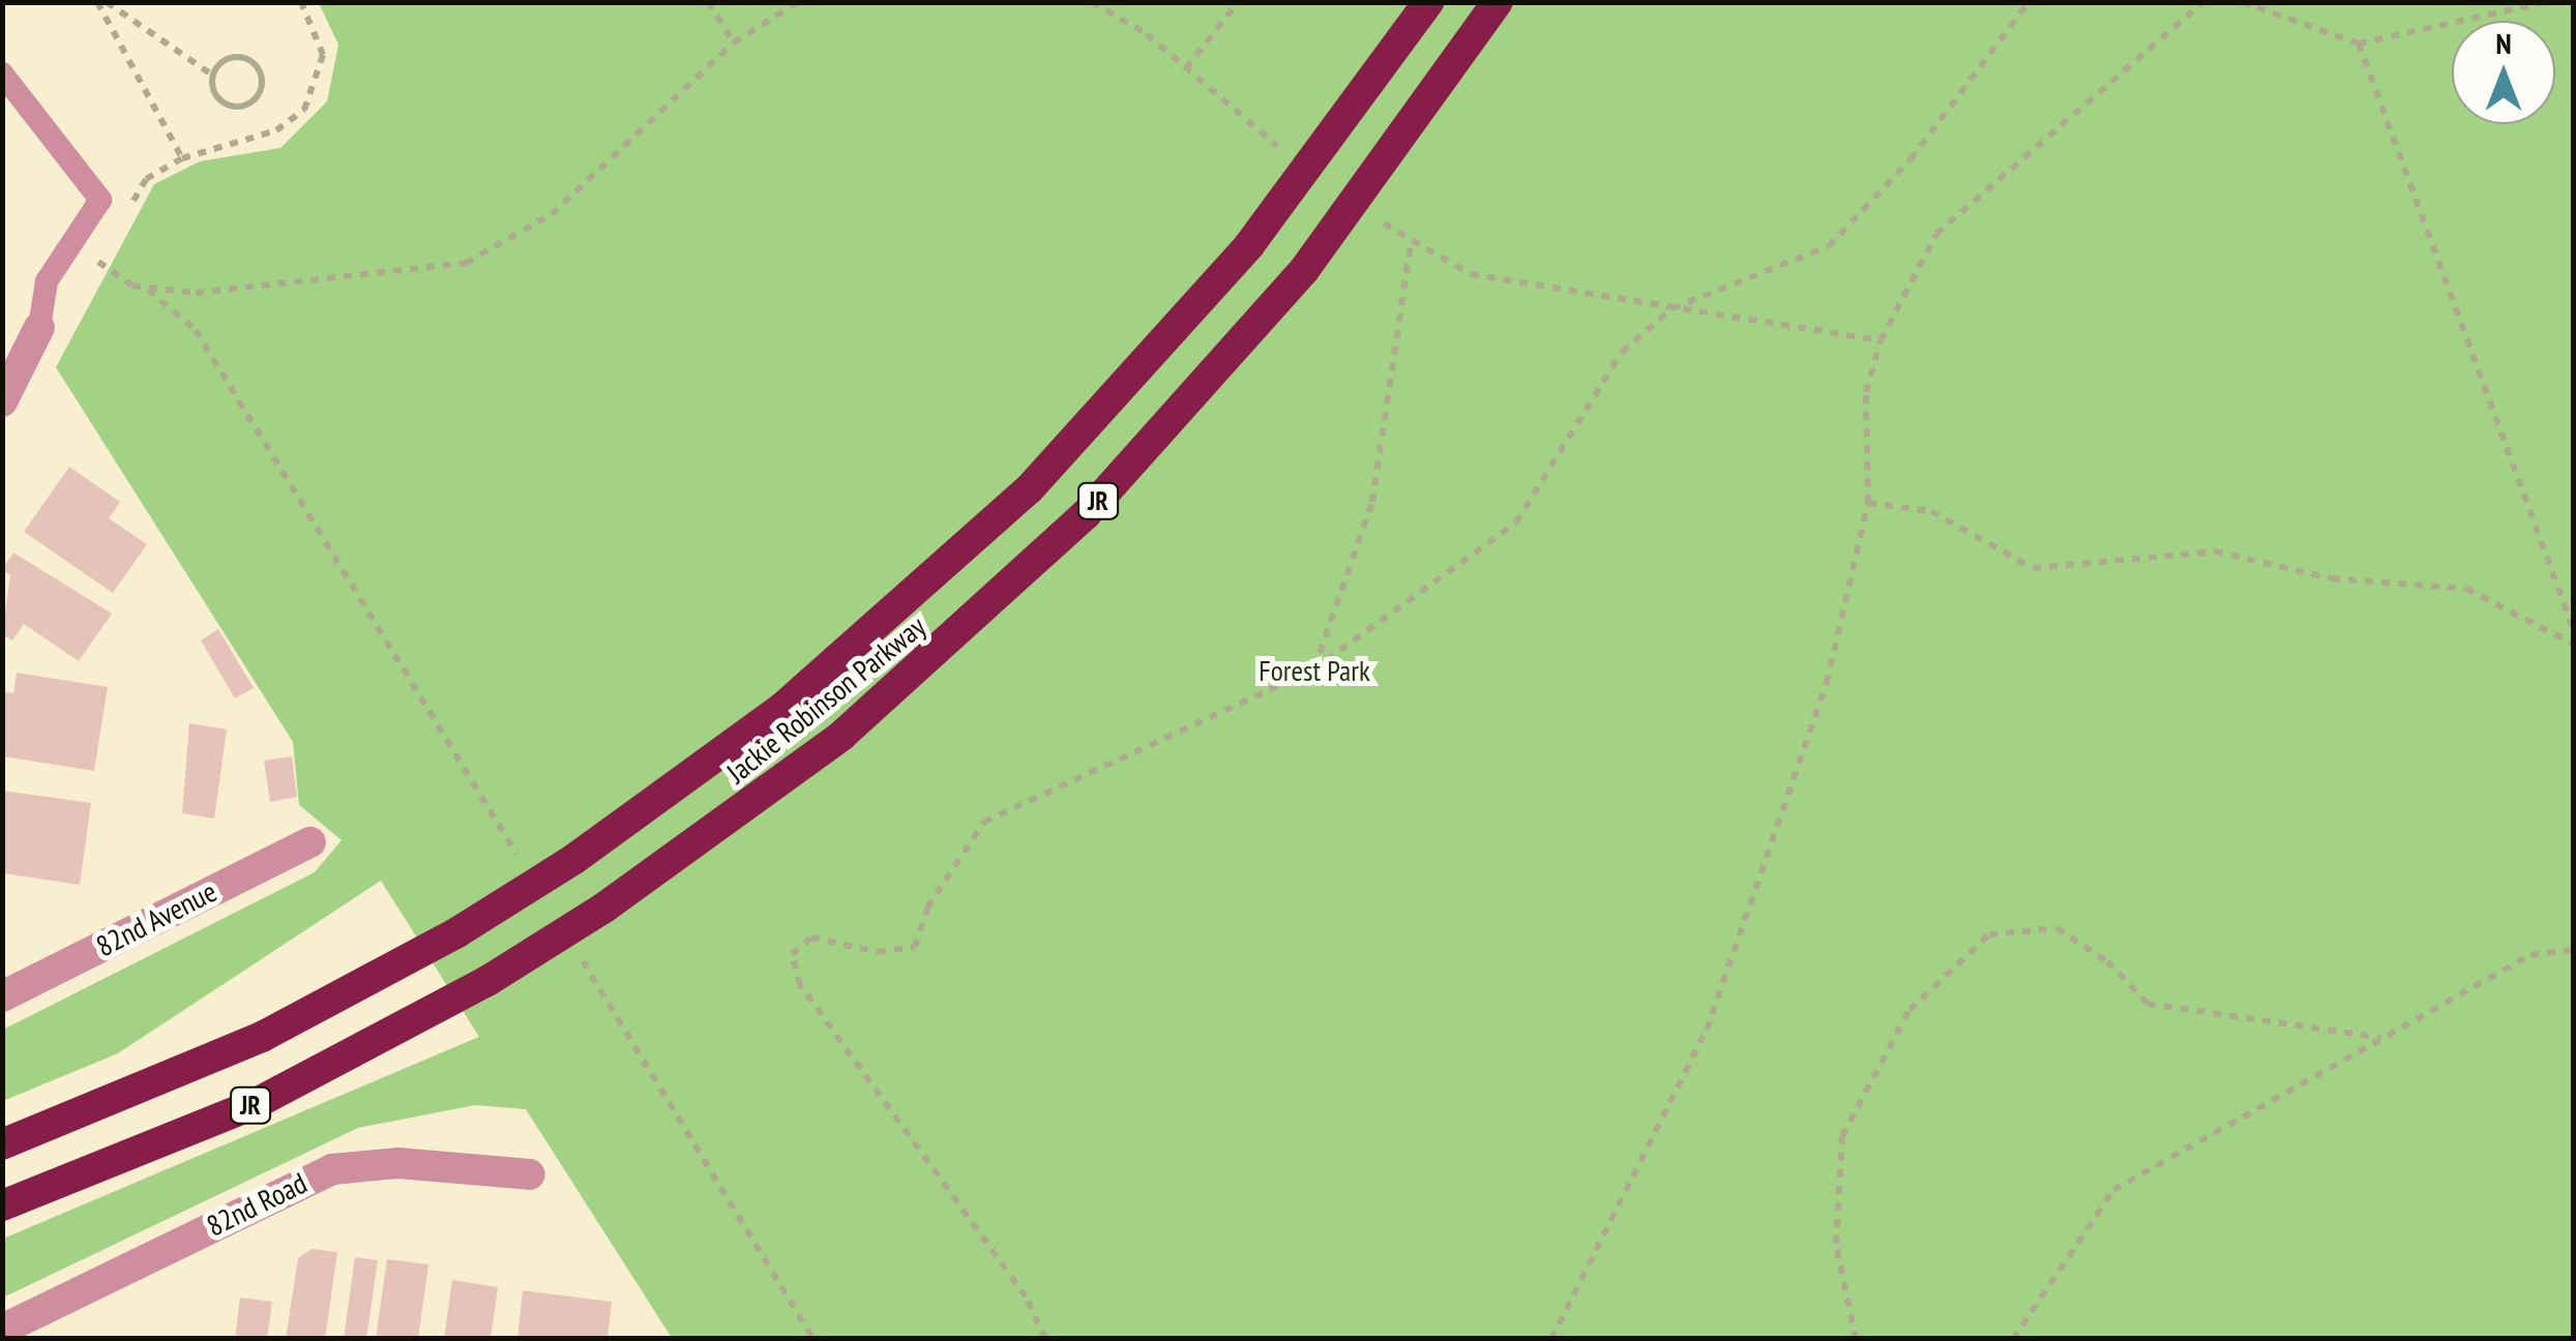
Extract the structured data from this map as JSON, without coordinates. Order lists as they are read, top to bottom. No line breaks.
{"streets":{"highway":["JR","Jackie Robinson Parkway"],"street":["82nd Avenue","82nd Road"]},"parks":["Forest Park"],"north":"top"}
